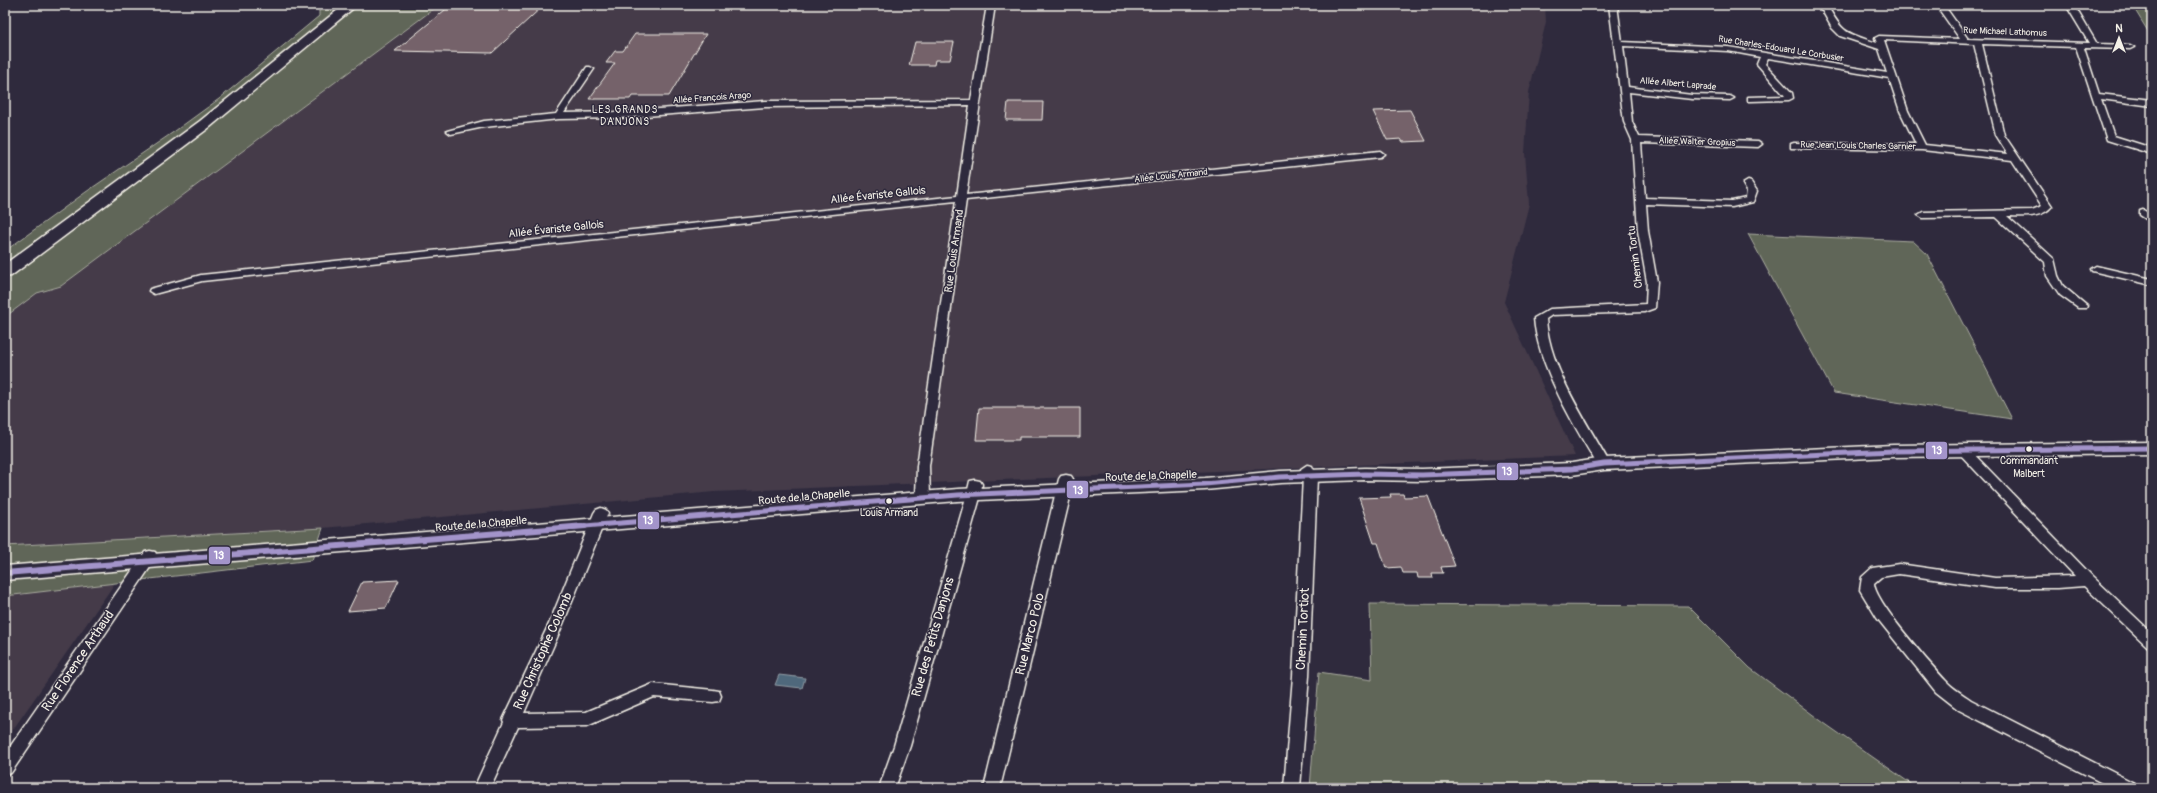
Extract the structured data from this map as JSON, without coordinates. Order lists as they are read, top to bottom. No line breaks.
{"streets":{"main road":["Route de la Chapelle"],"street":["Rue Michael Lathomus","Rue Charles-Edouard Le Corbusier","Allée Albert Laprade","Allée François Arago","Allée Walter Gropius","Rue Jean Louis Charles Garnier","Allée Louis Armand","Allée Évariste Gallois","Rue Louis Armand","Chemin Tortu","Chemin Tortiot","Rue Marco Polo","Rue des Petits Danjons","Rue Christophe Colomb","Rue Florence Arthaud"]},"crossings":[["Rue Michael Lathomus","Rue Jean Louis Charles Garnier"],["Rue Charles-Edouard Le Corbusier","Rue Jean Louis Charles Garnier"],["Rue Charles-Edouard Le Corbusier","Chemin Tortu"],["Allée Albert Laprade","Chemin Tortu"],["Allée François Arago","Rue Louis Armand"],["Allée Walter Gropius","Chemin Tortu"],["Allée Louis Armand","Allée Évariste Gallois"],["Allée Louis Armand","Rue Louis Armand"],["Allée Évariste Gallois","Rue Louis Armand"],["Rue Louis Armand","Route de la Chapelle"],["Chemin Tortu","Route de la Chapelle"],["Route de la Chapelle","Chemin Tortiot"],["Route de la Chapelle","Rue Marco Polo"],["Route de la Chapelle","Rue des Petits Danjons"],["Route de la Chapelle","Rue Christophe Colomb"],["Route de la Chapelle","Rue Florence Arthaud"]],"districts":["LES GRANDS DANJONS"],"places":["Commandant Malbert","Louis Armand"],"lines":["transit line 13"],"north":"top"}
